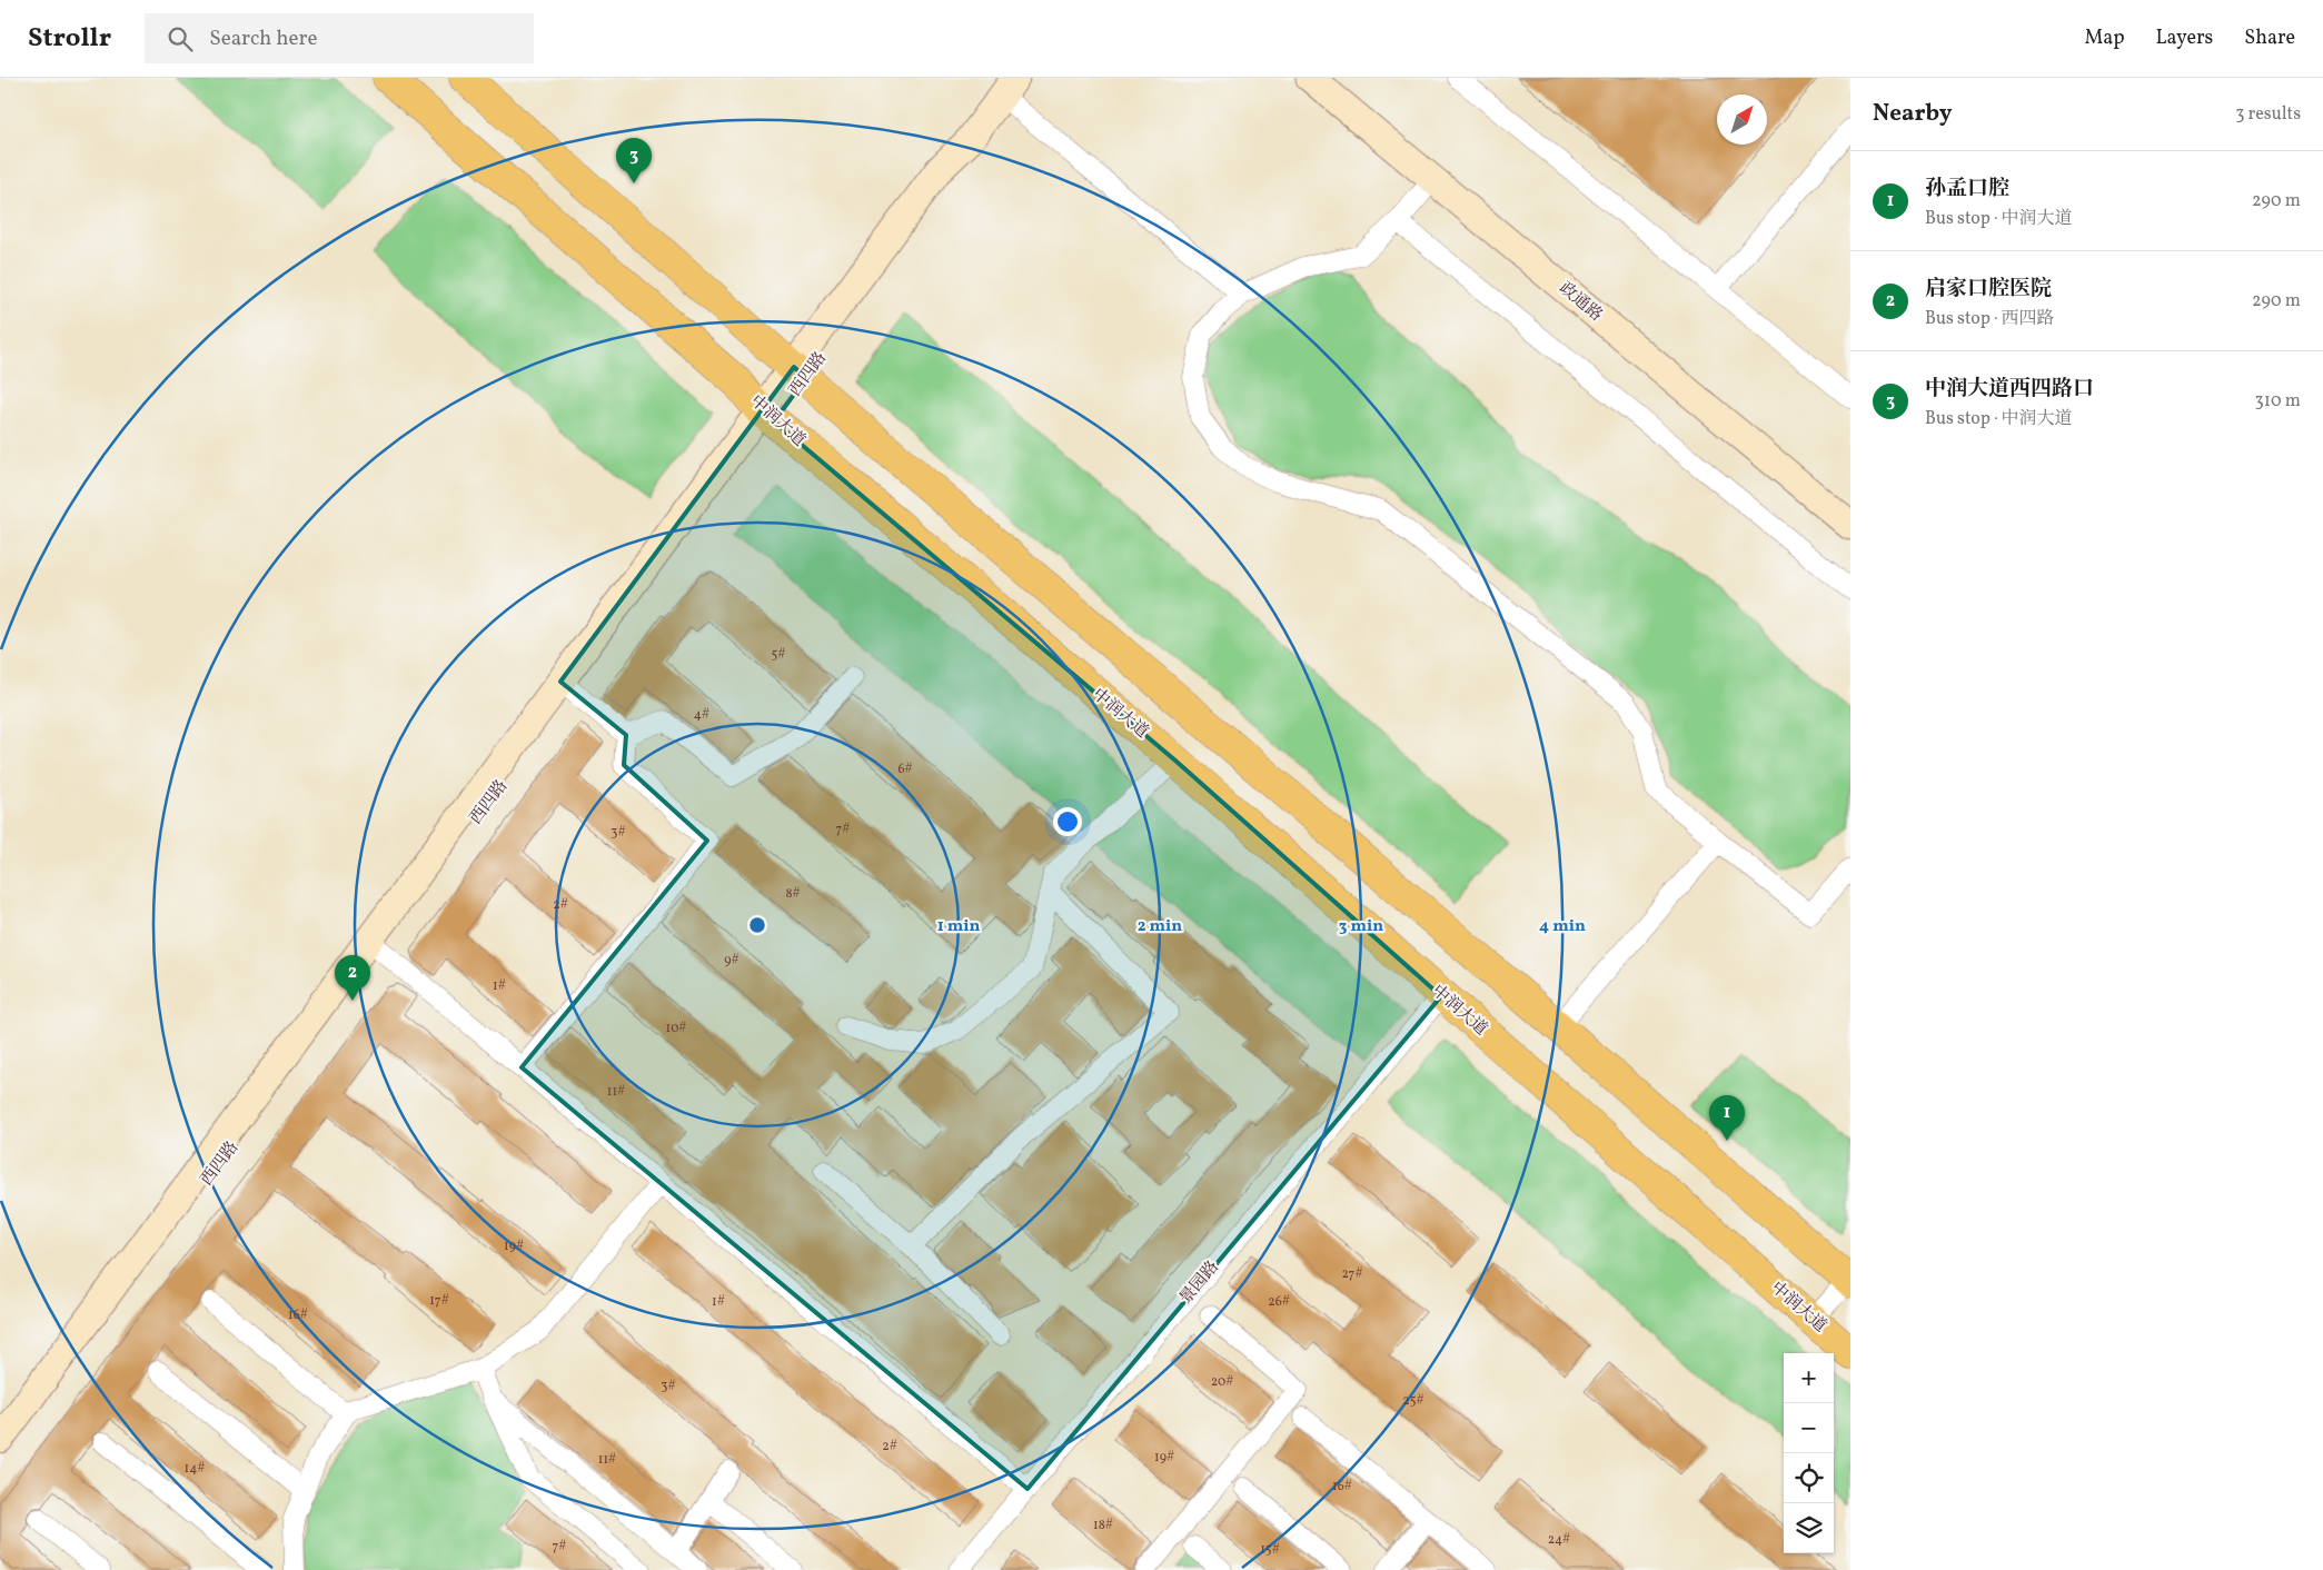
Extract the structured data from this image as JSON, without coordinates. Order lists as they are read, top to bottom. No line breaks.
{"streets":{"main road":["中润大道"],"street":["政通路","西四路","景园路"]},"crossings":[["西四路","中润大道"],["中润大道","景园路"]],"house_numbers":["5#","4#","6#","7#","3#","8#","2#","9#","1#","10#","11#","19#","27#","17#","1#","26#","16#","20#","3#","25#","2#","19#","11#","14#","16#","18#","24#","7#","15#"],"north":"top right","page":{"header":"Strollr","search":"Search here","nav":["Map","Layers","Share"],"heading":["Nearby","3 results"],"pins":["3","2","1"],"list":[{"mark":"1","name":"孙孟口腔","note":"Bus stop · 中润大道","value":"290 m"},{"mark":"2","name":"启家口腔医院","note":"Bus stop · 西四路","value":"290 m"},{"mark":"3","name":"中润大道西四路口","note":"Bus stop · 中润大道","value":"310 m"}],"map_buttons":["+","−"]},"rings":["1 min","2 min","3 min","4 min"]}
